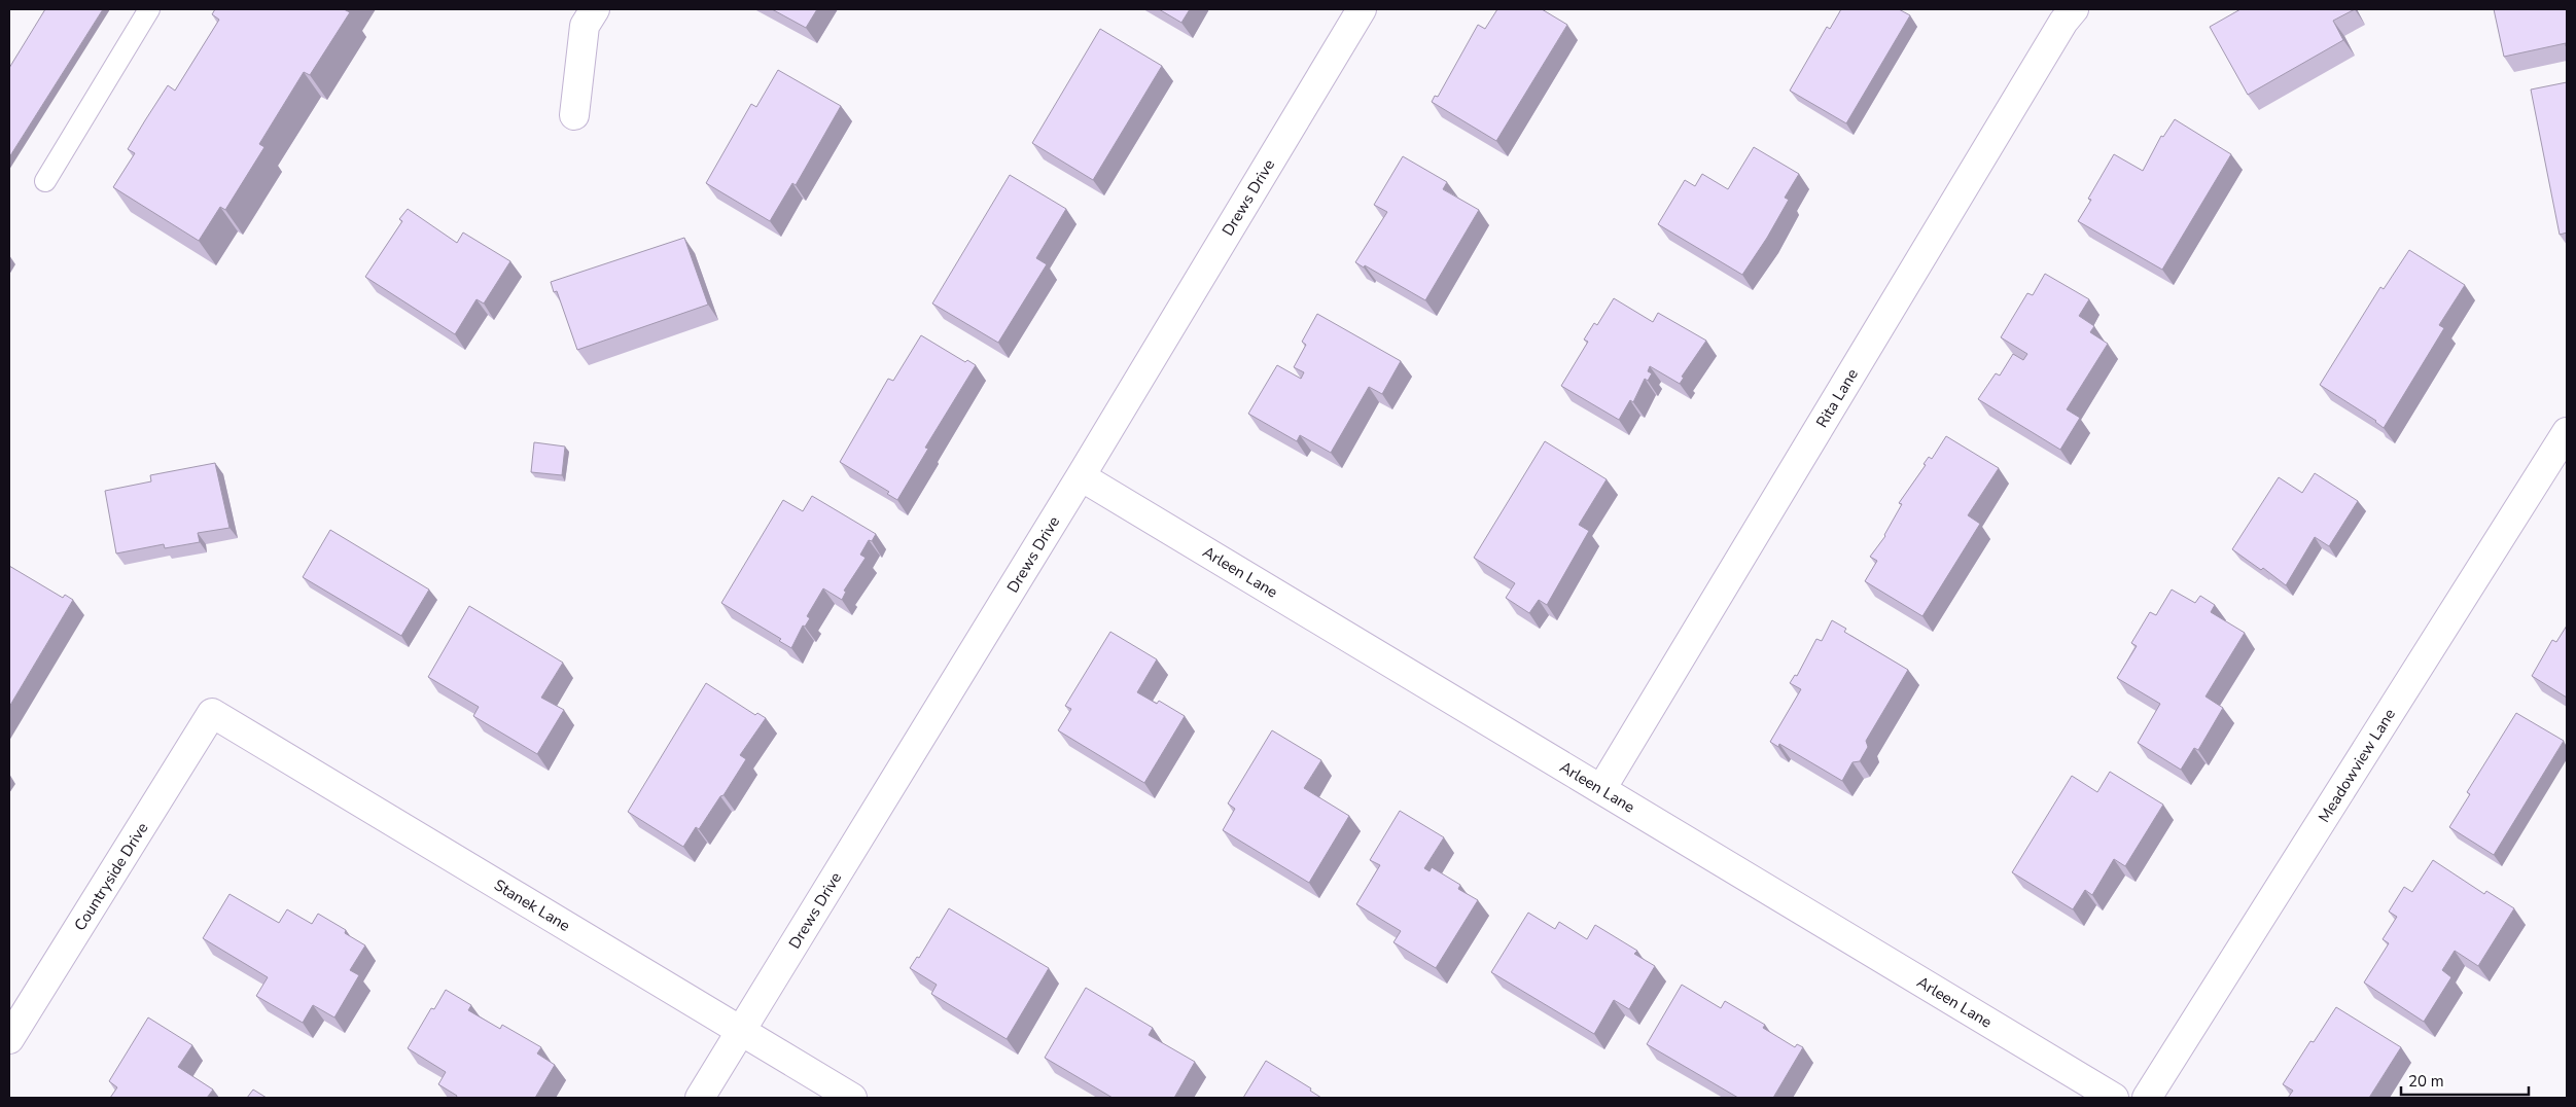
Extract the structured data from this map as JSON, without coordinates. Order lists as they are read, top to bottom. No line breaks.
{"streets":{"street":["Drews Drive","Rita Lane","Arleen Lane","Meadowview Lane","Countryside Drive","Stanek Lane"]},"crossings":[["Drews Drive","Arleen Lane"],["Drews Drive","Stanek Lane"],["Rita Lane","Arleen Lane"],["Countryside Drive","Stanek Lane"]],"scale_bar":"20 m"}
